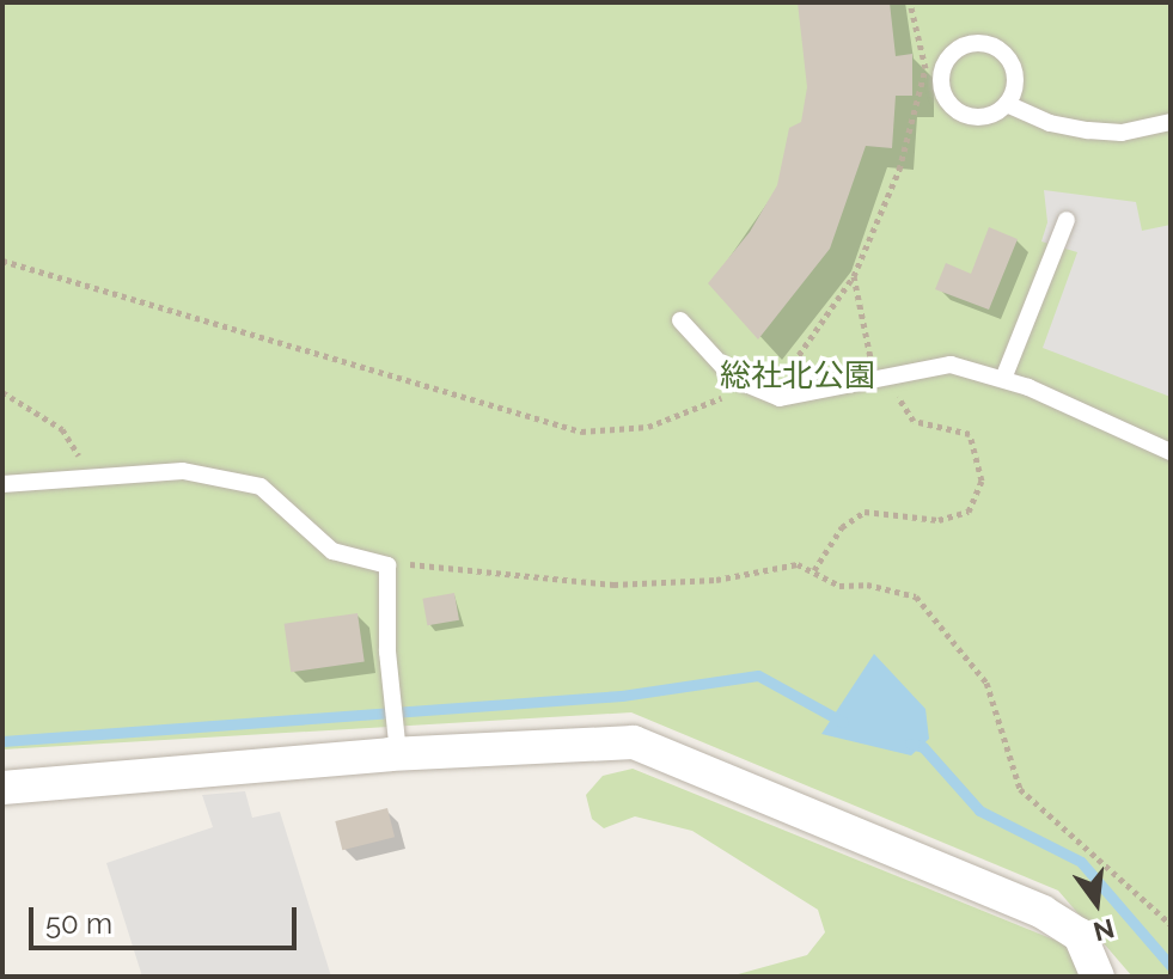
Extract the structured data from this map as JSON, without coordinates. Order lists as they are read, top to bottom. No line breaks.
{"parks":["総社北公園"],"scale_bar":"50 m","north":"bottom"}
